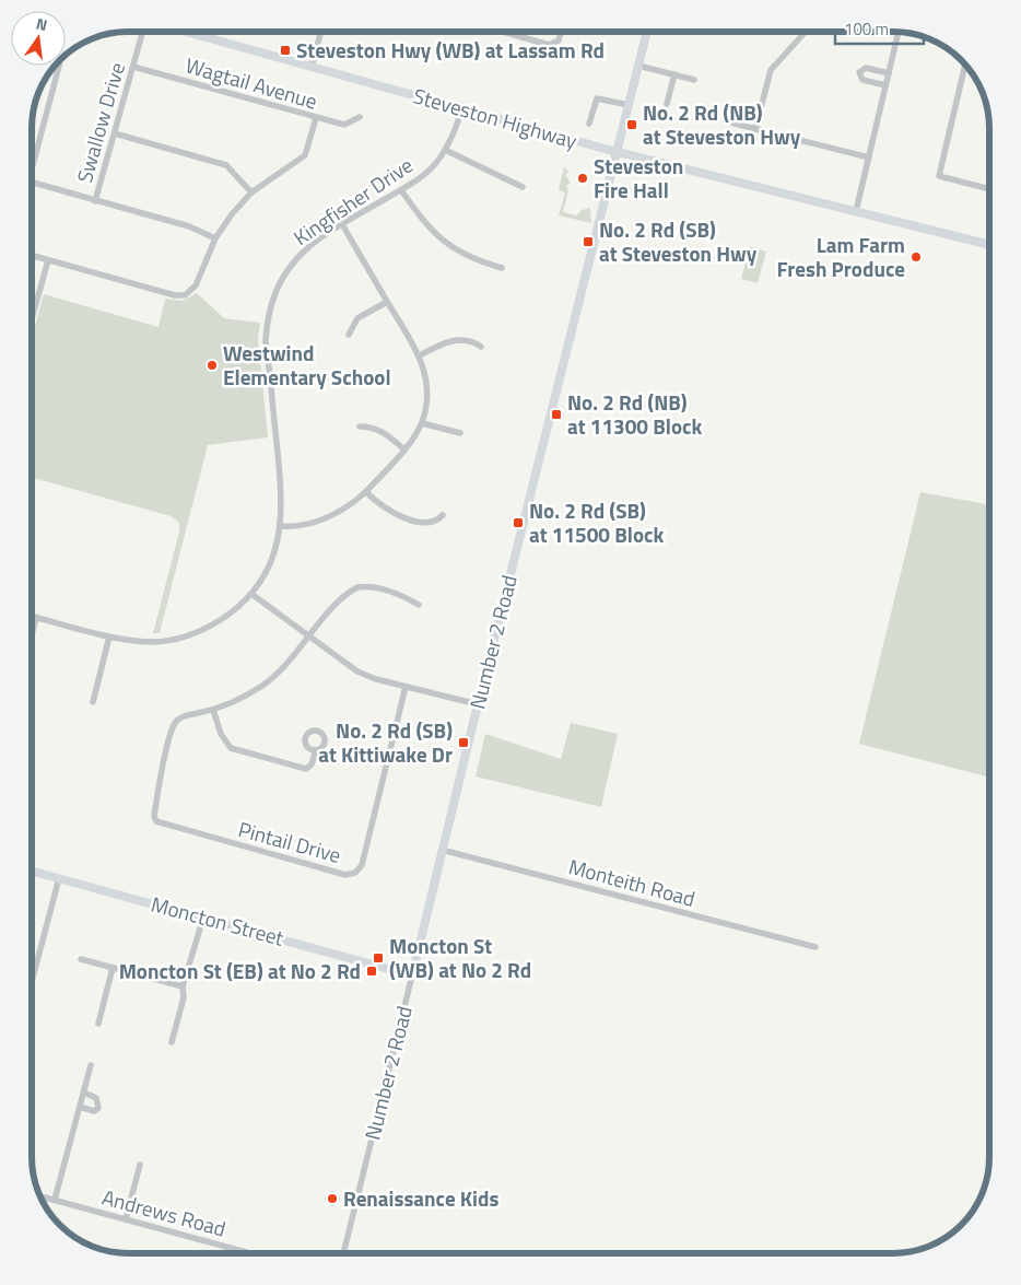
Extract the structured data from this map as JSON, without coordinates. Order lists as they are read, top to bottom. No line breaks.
{"streets":{"street":["Wagtail Avenue","Steveston Highway","Swallow Drive","Kingfisher Drive","Number 2 Road","Pintail Drive","Monteith Road","Moncton Street","Andrews Road"]},"crossings":[["Wagtail Avenue","Swallow Drive"],["Steveston Highway","Kingfisher Drive"],["Steveston Highway","Number 2 Road"],["Number 2 Road","Monteith Road"],["Number 2 Road","Moncton Street"]],"places":{"transit":["Steveston Hwy (WB) at Lassam Rd","No. 2 Rd (NB) at Steveston Hwy","No. 2 Rd (SB) at Steveston Hwy","No. 2 Rd (NB) at 11300 Block","No. 2 Rd (SB) at 11500 Block","No. 2 Rd (SB) at Kittiwake Dr","Moncton St (WB) at No 2 Rd","Moncton St (EB) at No 2 Rd"],"other":["Steveston Fire Hall","Lam Farm Fresh Produce","Westwind Elementary School","Renaissance Kids"]},"scale_bar":"100 m","north":"top"}
